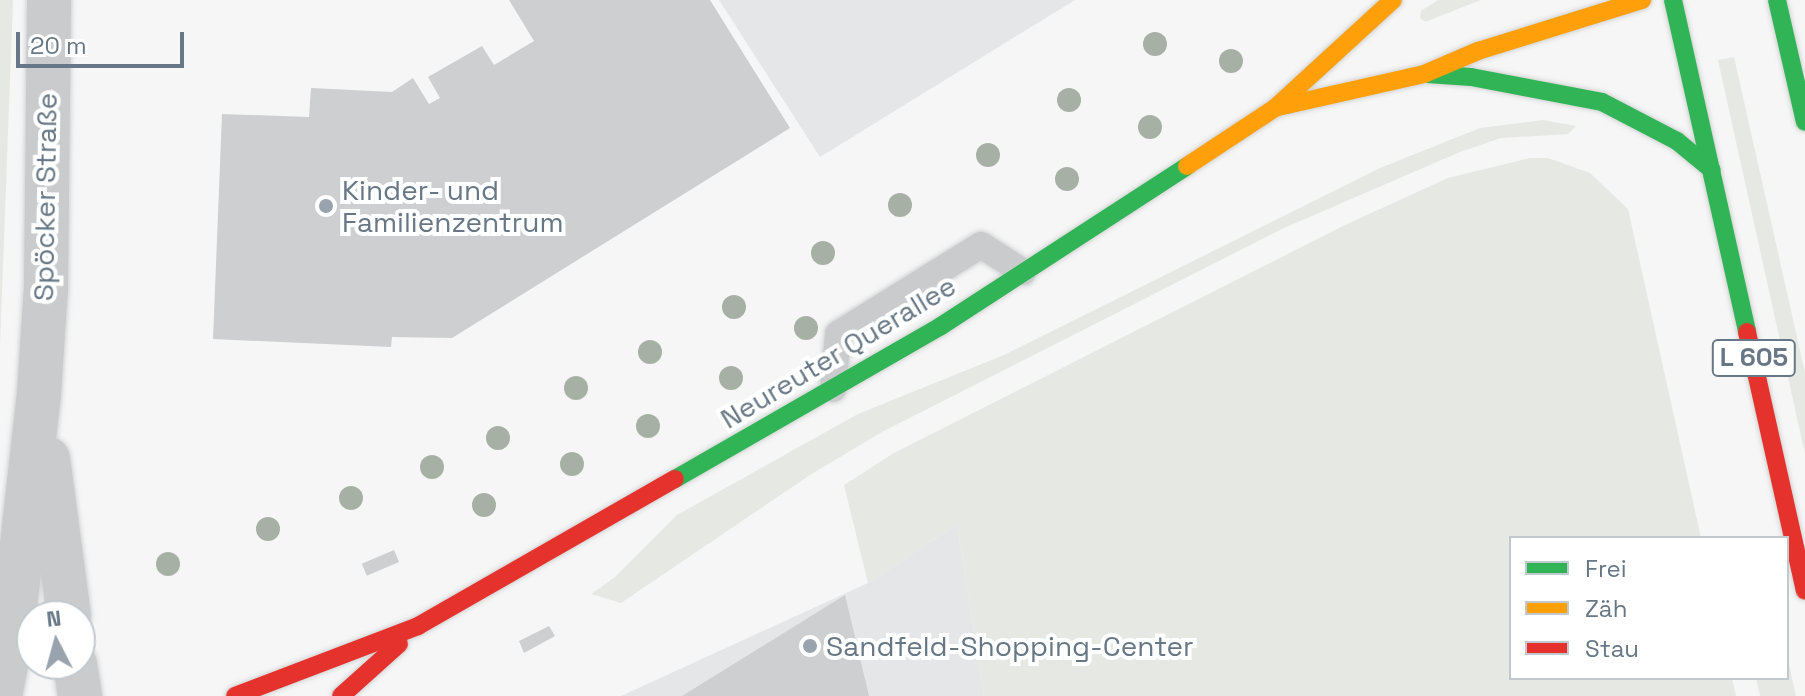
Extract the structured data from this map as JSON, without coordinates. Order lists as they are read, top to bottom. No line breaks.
{"streets":{"street":["Spöcker Straße","Neureuter Querallee","L 605"]},"places":["Kinder- und Familienzentrum","Sandfeld-Shopping-Center"],"legend":["Frei","Zäh","Stau"],"scale_bar":"20 m","north":"top"}
